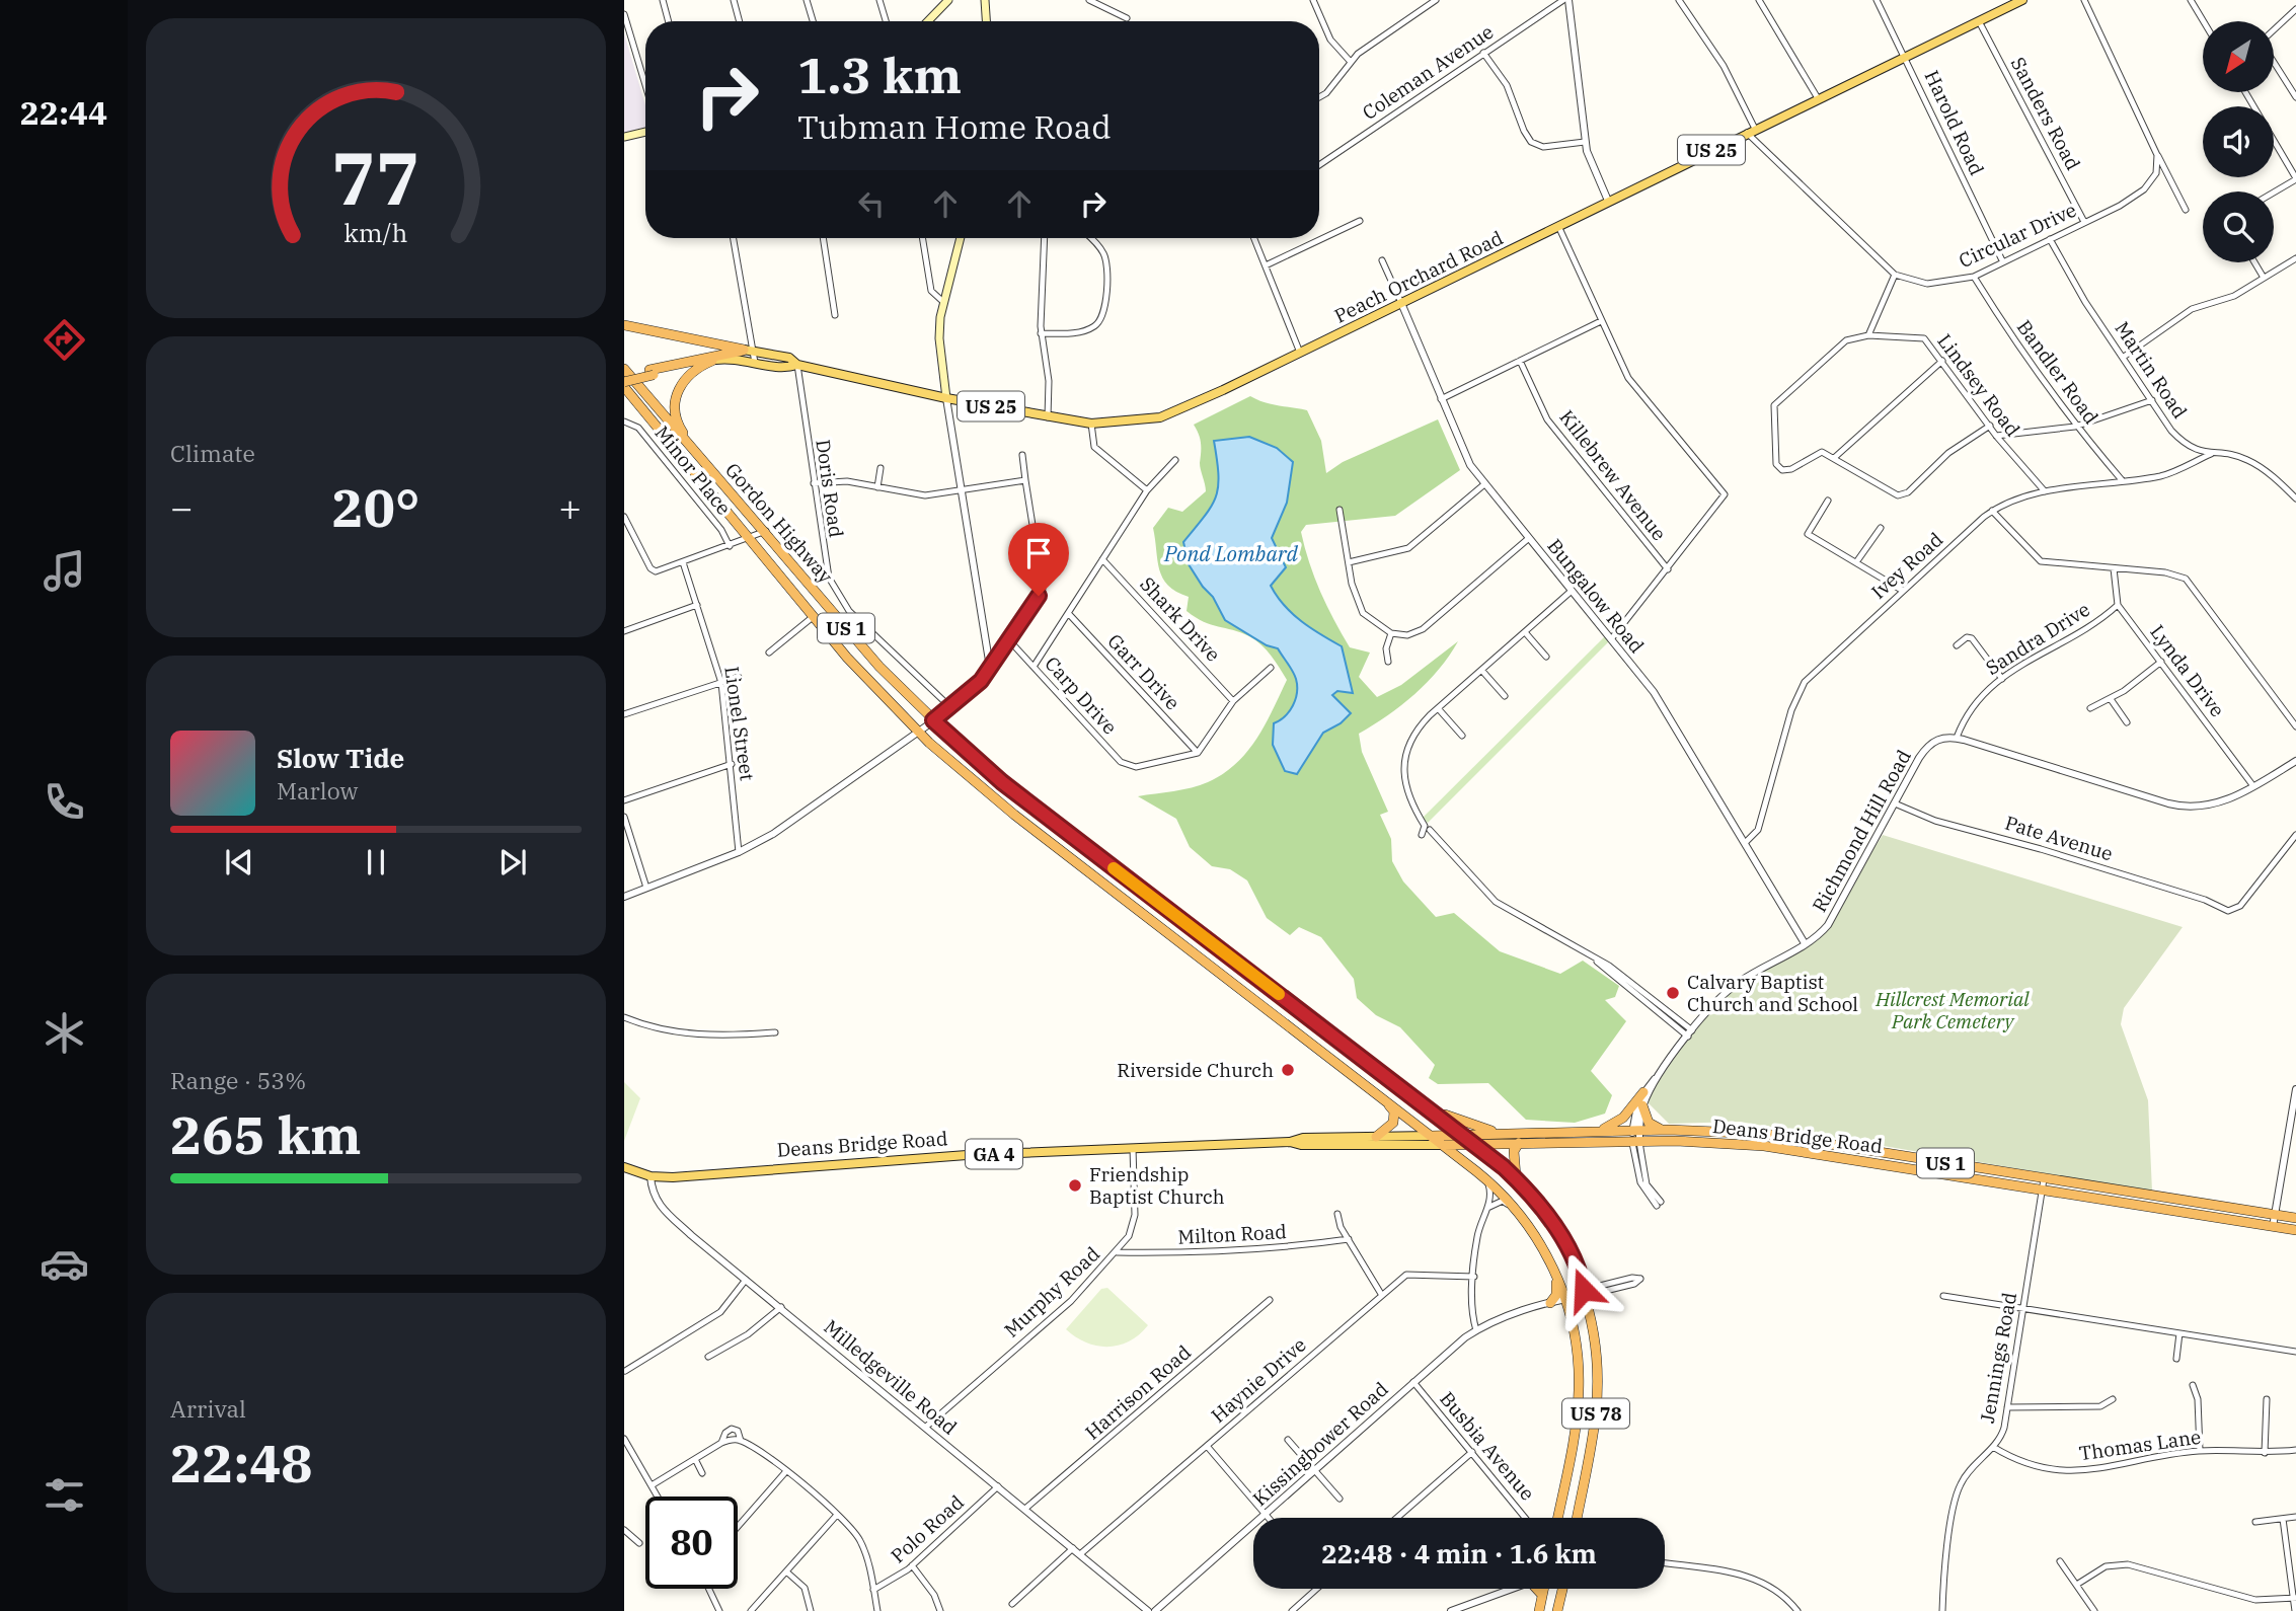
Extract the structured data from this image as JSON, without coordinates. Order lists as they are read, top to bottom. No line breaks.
{"streets":{"highway":["US 25","Gordon Highway","US 1","Deans Bridge Road","GA 4","US 78"],"main road":["Peach Orchard Road"],"street":["Coleman Avenue","Sanders Road","Harold Road","Circular Drive","Martin Road","Bandler Road","Lindsey Road","Minor Place","Killebrew Avenue","Doris Road","Ivey Road","Bungalow Road","Shark Drive","Sandra Drive","Lynda Drive","Garr Drive","Carp Drive","Lionel Street","Richmond Hill Road","Pate Avenue","Milton Road","Murphy Road","Jennings Road","Milledgeville Road","Haynie Drive","Harrison Road","Kissingbower Road","Thomas Lane","Busbia Avenue","Polo Road"]},"crossings":[["Sanders Road","Circular Drive"],["Sanders Road","Peach Orchard Road"],["Harold Road","Circular Drive"],["Harold Road","Peach Orchard Road"],["US 25","Peach Orchard Road"],["Circular Drive","Peach Orchard Road"],["Circular Drive","Martin Road"],["Circular Drive","Bandler Road"],["Peach Orchard Road","Doris Road"],["Peach Orchard Road","Bungalow Road"],["Martin Road","Ivey Road"],["Bandler Road","Ivey Road"],["Lindsey Road","Ivey Road"],["Gordon Highway","US 1"],["Gordon Highway","Deans Bridge Road"],["Gordon Highway","Kissingbower Road"],["Ivey Road","Bungalow Road"],["Bungalow Road","Richmond Hill Road"],["US 1","Deans Bridge Road"],["Sandra Drive","Lynda Drive"],["Sandra Drive","Richmond Hill Road"],["Garr Drive","Carp Drive"],["Richmond Hill Road","Pate Avenue"],["Richmond Hill Road","Deans Bridge Road"],["Deans Bridge Road","GA 4"],["Deans Bridge Road","Murphy Road"],["Deans Bridge Road","Jennings Road"],["Deans Bridge Road","Milledgeville Road"],["GA 4","Milledgeville Road"],["Milton Road","Murphy Road"],["Murphy Road","Milledgeville Road"],["Jennings Road","Thomas Lane"],["Milledgeville Road","Haynie Drive"],["Milledgeville Road","Harrison Road"],["Milledgeville Road","Polo Road"],["Kissingbower Road","Busbia Avenue"]],"water":["Pond Lombard"],"parks":["Hillcrest Memorial Park Cemetery"],"places":["Calvary Baptist Church and School","Riverside Church","Friendship Baptist Church"],"north":"bottom left","page":{"tabs":"22:44","turn":["1.3 km","Tubman Home Road"],"tile":["Climate",["Range · 53%","265 km"],["Arrival","22:48"]],"heat":["−","20°","+"],"song":["Slow Tide","Marlow"],"limit":"80","trip":"22:48 · 4 min · 1.6 km","gauge":["77","km/h"]}}
